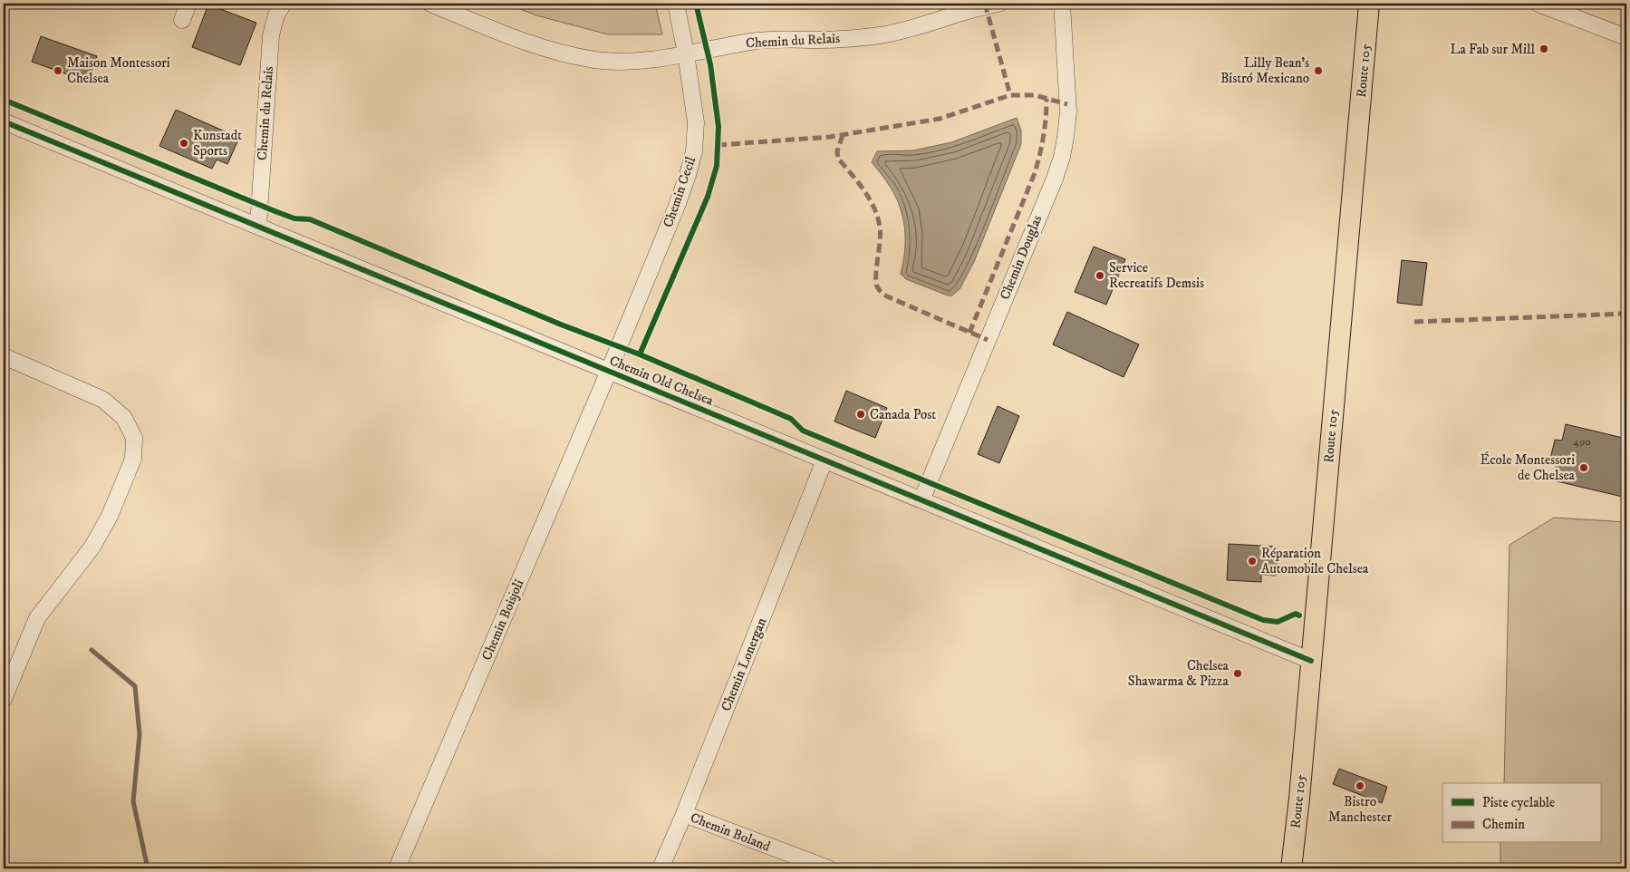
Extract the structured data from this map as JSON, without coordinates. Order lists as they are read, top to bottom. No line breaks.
{"streets":{"main road":["Route 105"],"street":["Chemin du Relais","Chemin Cecil","Chemin Douglas","Chemin Old Chelsea","Chemin Boisjoli","Chemin Lonergan","Chemin Boland"]},"crossings":[["Chemin du Relais","Chemin Cecil"],["Chemin du Relais","Chemin Old Chelsea"],["Route 105","Chemin Old Chelsea"],["Chemin Cecil","Chemin Old Chelsea"],["Chemin Cecil","Chemin Boisjoli"],["Chemin Douglas","Chemin Old Chelsea"],["Chemin Old Chelsea","Chemin Boisjoli"],["Chemin Old Chelsea","Chemin Lonergan"],["Chemin Lonergan","Chemin Boland"]],"places":["La Fab sur Mill","Maison Montessori Chelsea","Lilly Bean's Bistró Mexicano","Kunstadt Sports","Service Recreatifs Demsis","Canada Post","École Montessori de Chelsea","Réparation Automobile Chelsea","Chelsea Shawarma & Pizza","Bistro Manchester"],"house_numbers":["490"],"legend":["Piste cyclable","Chemin"]}
